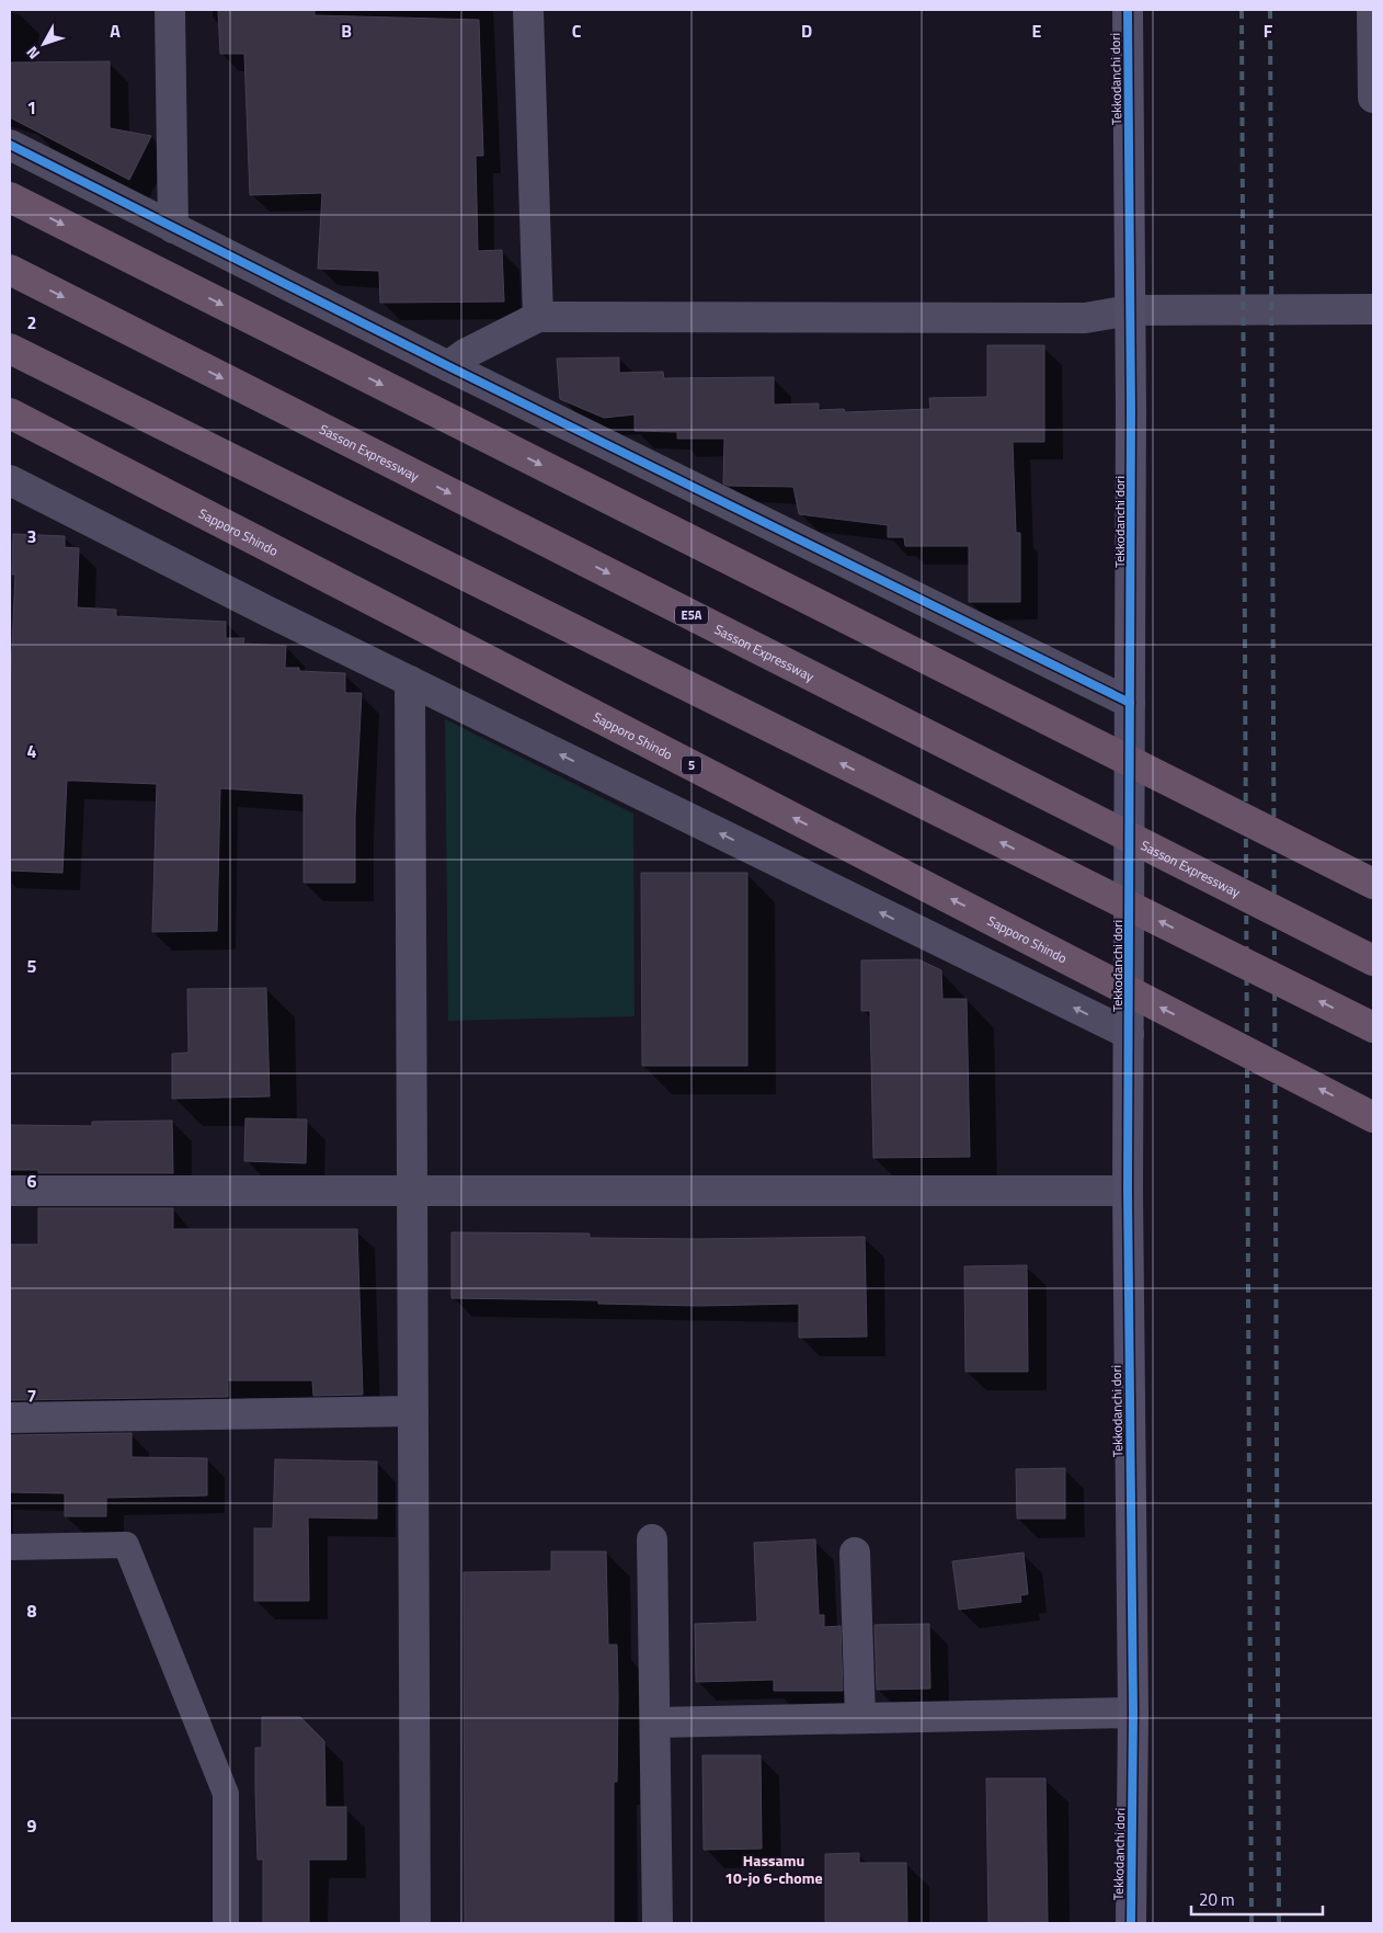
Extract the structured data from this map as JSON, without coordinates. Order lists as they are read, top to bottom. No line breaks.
{"streets":{"highway":["Sasson Expressway","Sapporo Shindo","E5A","5"],"street":["Tekkodanchi dori"]},"districts":["Hassamu 10-jo 6-chome"],"scale_bar":"20 m","north":"bottom left","grid":{"columns":["A","B","C","D","E","F"],"rows":["1","2","3","4","5","6","7","8","9"]}}
